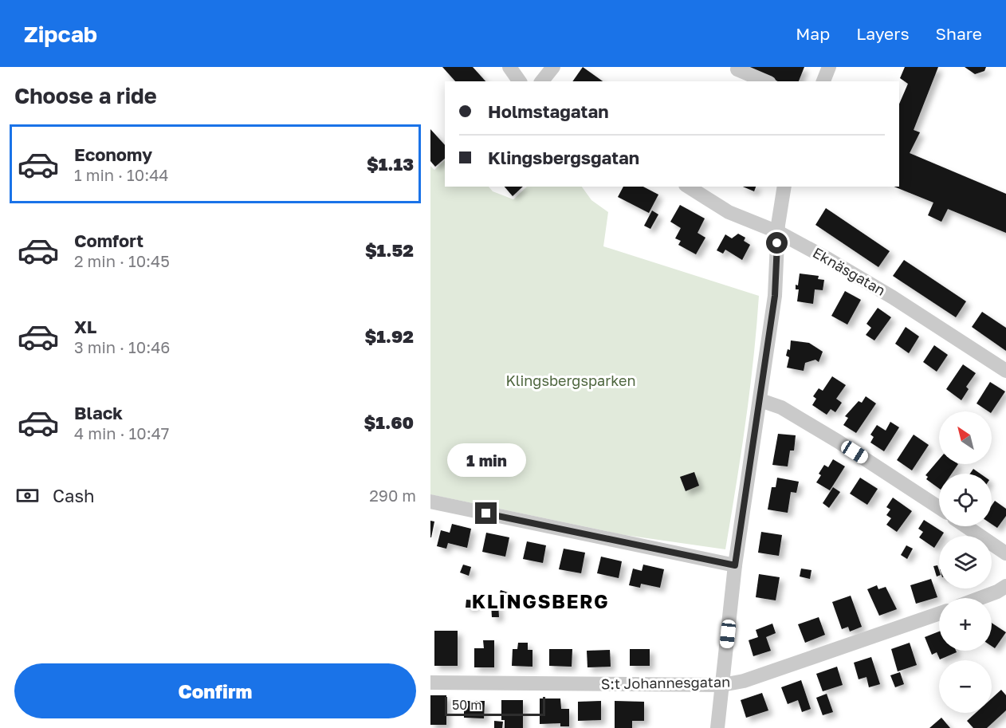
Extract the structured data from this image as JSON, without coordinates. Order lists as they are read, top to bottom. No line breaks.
{"streets":{"street":["Eknäsgatan","S:t Johannesgatan"]},"districts":["KLINGSBERG"],"parks":["Klingsbergsparken"],"scale_bar":"50 m","north":"top left","page":{"header":"Zipcab","nav":["Map","Layers","Share"],"heading":"Choose a ride","banner":["Holmstagatan","Klingsbergsgatan"],"list":[{"name":"Economy","note":"1 min · 10:44","value":"$1.13"},{"name":"Comfort","note":"2 min · 10:45","value":"$1.52"},{"name":"XL","note":"3 min · 10:46","value":"$1.92"},{"name":"Black","note":"4 min · 10:47","value":"$1.60"}],"map_buttons":["+","−"],"bubble":"1 min","pay":["Cash","290 m"],"buttons":"Confirm","scale":"50 m"}}
